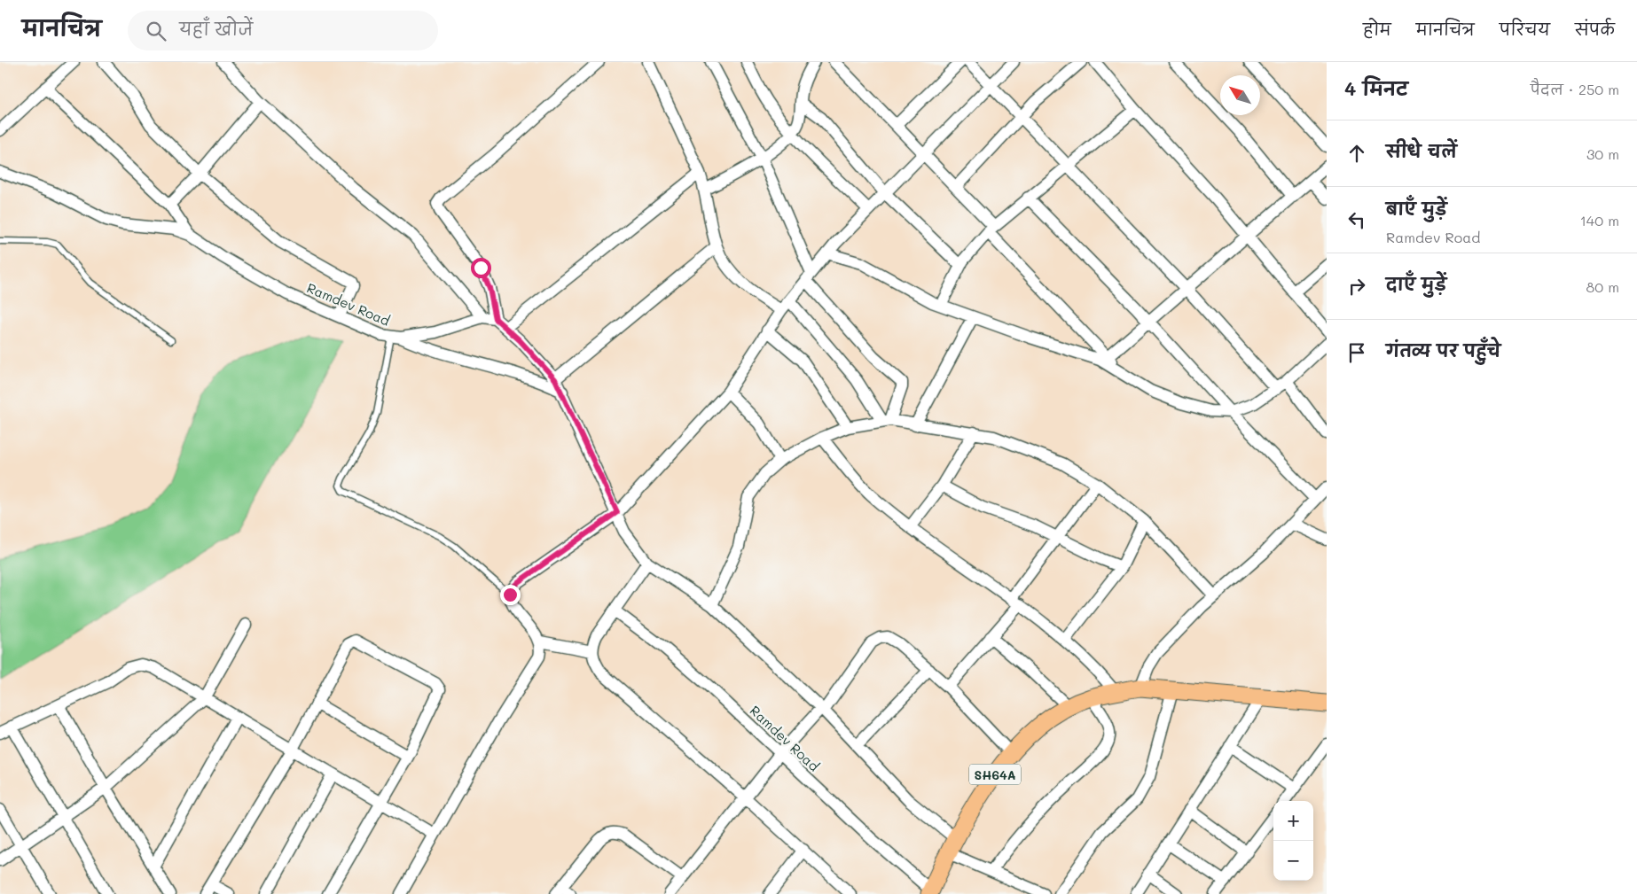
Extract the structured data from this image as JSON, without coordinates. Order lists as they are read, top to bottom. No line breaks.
{"streets":{"main road":["SH64A"],"street":["Ramdev Road"]},"crossings":[["Ramdev Road","SH64A"]],"north":"top left","page":{"header":"मानचित्र","search":"यहाँ खोजें","nav":["होम","मानचित्र","परिचय","संपर्क"],"heading":["4 मिनट","पैदल · 250 m"],"list":[["सीधे चलें","30 m"],["बाएँ मुड़ें","Ramdev Road","140 m"],["दाएँ मुड़ें","80 m"],"गंतव्य पर पहुँचे"],"map_buttons":["+","−"]}}
